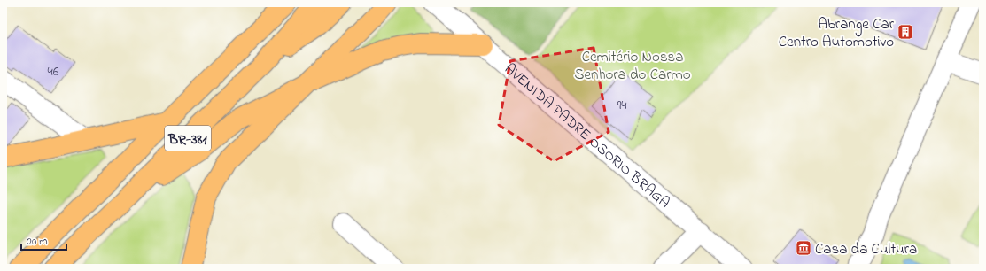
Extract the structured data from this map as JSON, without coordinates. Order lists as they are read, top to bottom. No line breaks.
{"streets":{"main road":["BR-381"],"street":["AVENIDA PADRE OSÓRIO BRAGA"]},"parks":["Cemitério Nossa Senhora do Carmo"],"places":{"building":["Abrange Car Centro Automotivo"],"museum":["Casa da Cultura"]},"house_numbers":["46","94"],"scale_bar":"20 m"}
